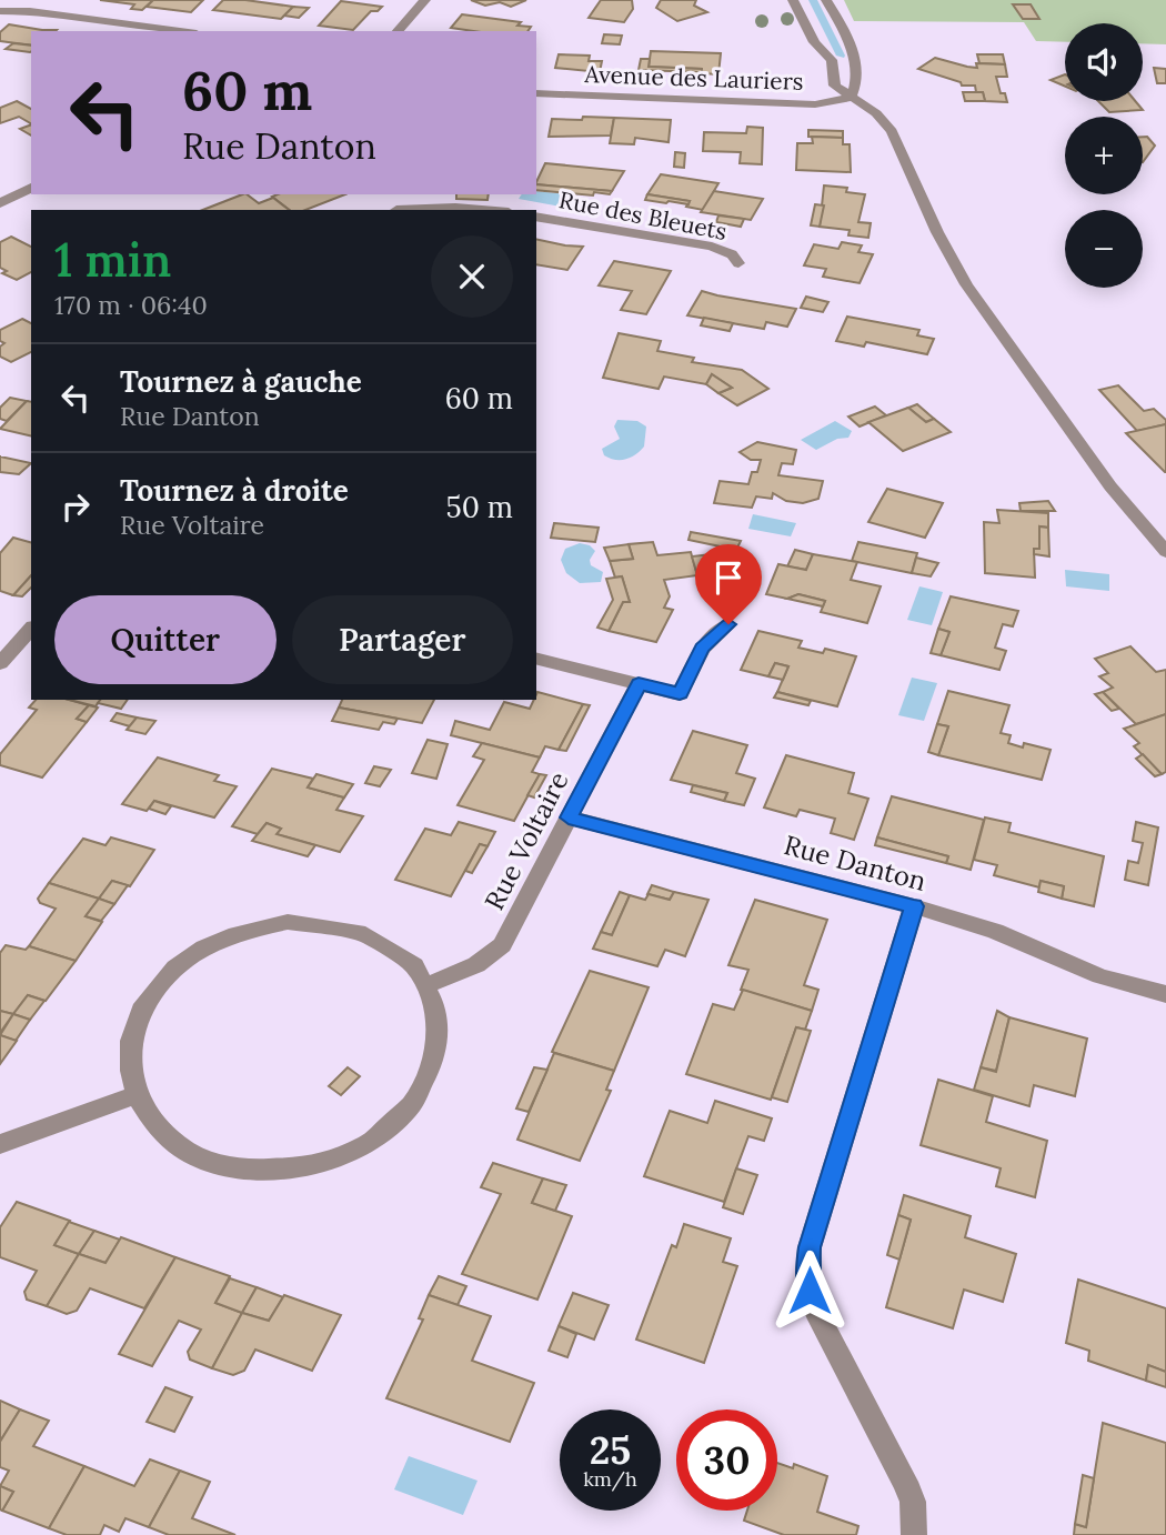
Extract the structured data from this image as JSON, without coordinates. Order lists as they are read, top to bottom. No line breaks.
{"streets":{"street":["Avenue des Lauriers","Rue des Bleuets","Rue Voltaire","Rue Danton"]},"crossings":[["Rue Voltaire","Rue Danton"]],"page":{"map_buttons":["+","−"],"turn":["60 m","Rue Danton"],"heading":["1 min","170 m · 06:40"],"list":[{"name":"Tournez à gauche","note":"Rue Danton","value":"60 m"},{"name":"Tournez à droite","note":"Rue Voltaire","value":"50 m"}],"buttons":["Quitter","Partager"],"speed":"25 km/h","limit":"30"}}
